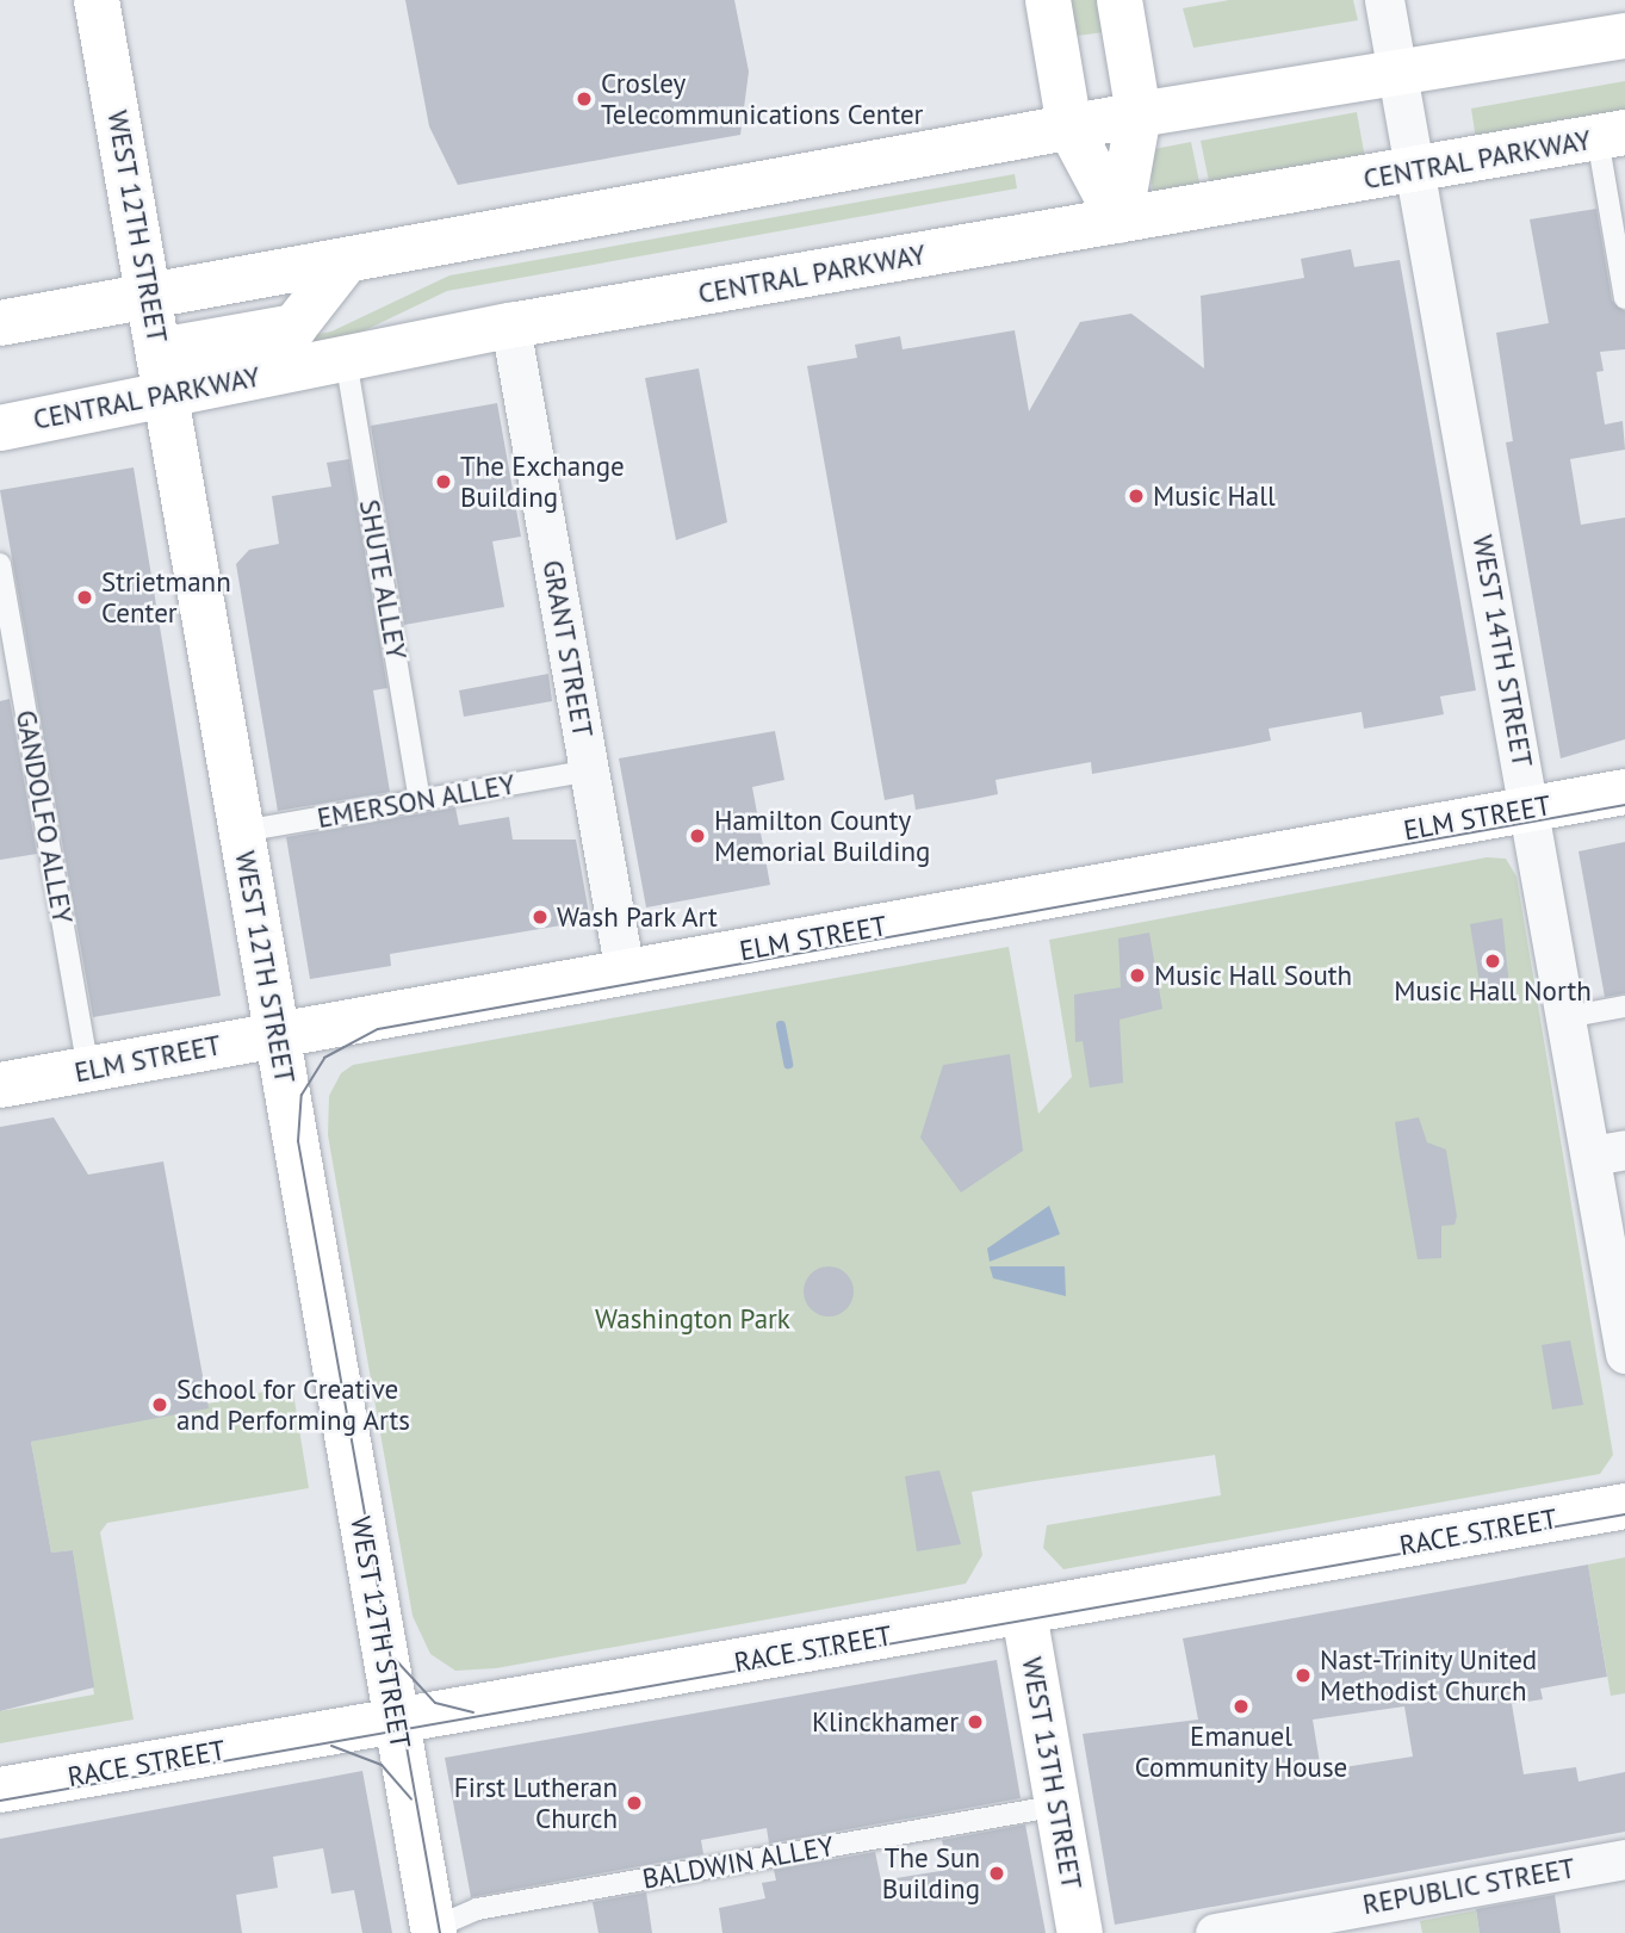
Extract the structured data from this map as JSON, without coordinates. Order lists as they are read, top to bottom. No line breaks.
{"streets":{"street":["CENTRAL PARKWAY","WEST 12TH STREET","GRANT STREET","WEST 14TH STREET","ELM STREET","RACE STREET","WEST 13TH STREET","REPUBLIC STREET"],"lane":["SHUTE ALLEY","EMERSON ALLEY","GANDOLFO ALLEY","BALDWIN ALLEY"]},"crossings":[["CENTRAL PARKWAY","WEST 12TH STREET"],["CENTRAL PARKWAY","SHUTE ALLEY"],["CENTRAL PARKWAY","GRANT STREET"],["CENTRAL PARKWAY","WEST 14TH STREET"],["WEST 12TH STREET","EMERSON ALLEY"],["WEST 12TH STREET","ELM STREET"],["WEST 12TH STREET","RACE STREET"],["WEST 12TH STREET","BALDWIN ALLEY"],["SHUTE ALLEY","EMERSON ALLEY"],["GRANT STREET","EMERSON ALLEY"],["GRANT STREET","ELM STREET"],["WEST 14TH STREET","ELM STREET"],["GANDOLFO ALLEY","ELM STREET"],["RACE STREET","WEST 13TH STREET"],["WEST 13TH STREET","BALDWIN ALLEY"]],"parks":["Washington Park"],"places":["Crosley Telecommunications Center","The Exchange Building","Music Hall","Strietmann Center","Hamilton County Memorial Building","Wash Park Art","Music Hall North","Music Hall South","School for Creative and Performing Arts","Nast-Trinity United Methodist Church","Emanuel Community House","Klinckhamer","First Lutheran Church","The Sun Building"]}
